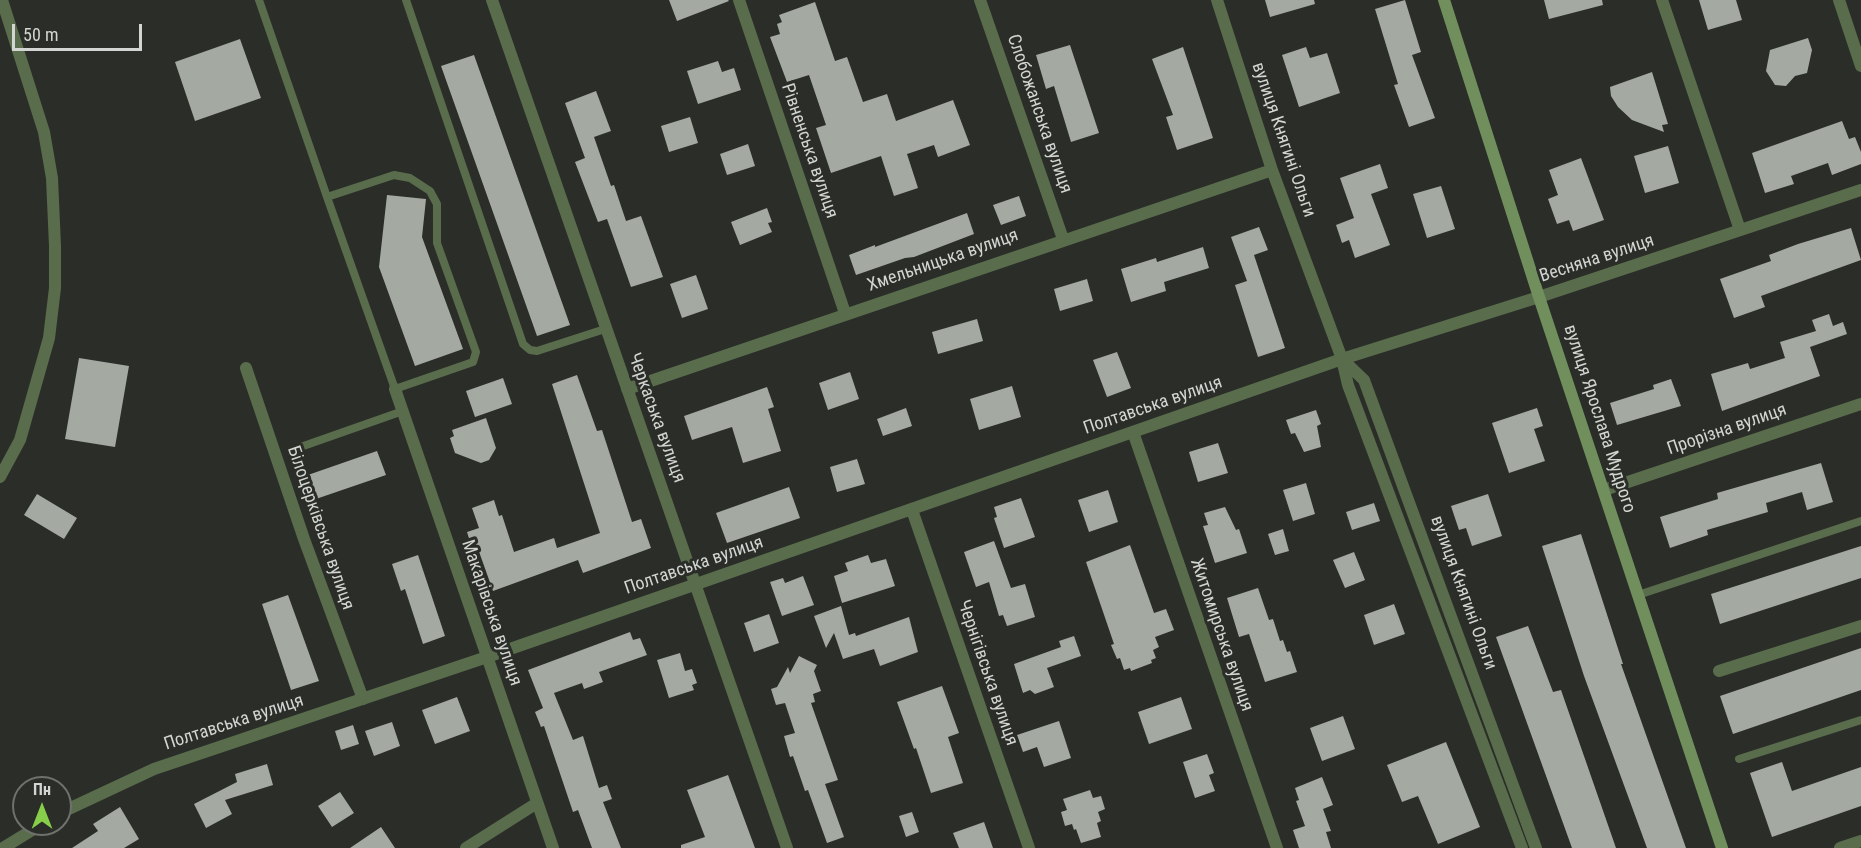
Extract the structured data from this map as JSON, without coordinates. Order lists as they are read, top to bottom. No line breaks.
{"streets":{"main road":["вулиця Ярослава Мудрого"],"street":["Слобожанська вулиця","вулиця Княгині Ольги","Рівненська вулиця","Весняна вулиця","Хмельницька вулиця","Полтавська вулиця","Черкаська вулиця","Прорізна вулиця","Білоцерківська вулиця","Макарівська вулиця","Житомирська вулиця","Чернігівська вулиця"]},"crossings":[["Слобожанська вулиця","Хмельницька вулиця"],["вулиця Княгині Ольги","Весняна вулиця"],["вулиця Княгині Ольги","Хмельницька вулиця"],["вулиця Княгині Ольги","Полтавська вулиця"],["Рівненська вулиця","Хмельницька вулиця"],["Весняна вулиця","Полтавська вулиця"],["Весняна вулиця","вулиця Ярослава Мудрого"],["Хмельницька вулиця","Черкаська вулиця"],["Полтавська вулиця","Черкаська вулиця"],["Полтавська вулиця","Білоцерківська вулиця"],["Полтавська вулиця","Макарівська вулиця"],["Полтавська вулиця","Житомирська вулиця"],["Полтавська вулиця","Чернігівська вулиця"],["вулиця Ярослава Мудрого","Прорізна вулиця"]],"scale_bar":"50 m","north":"top"}
